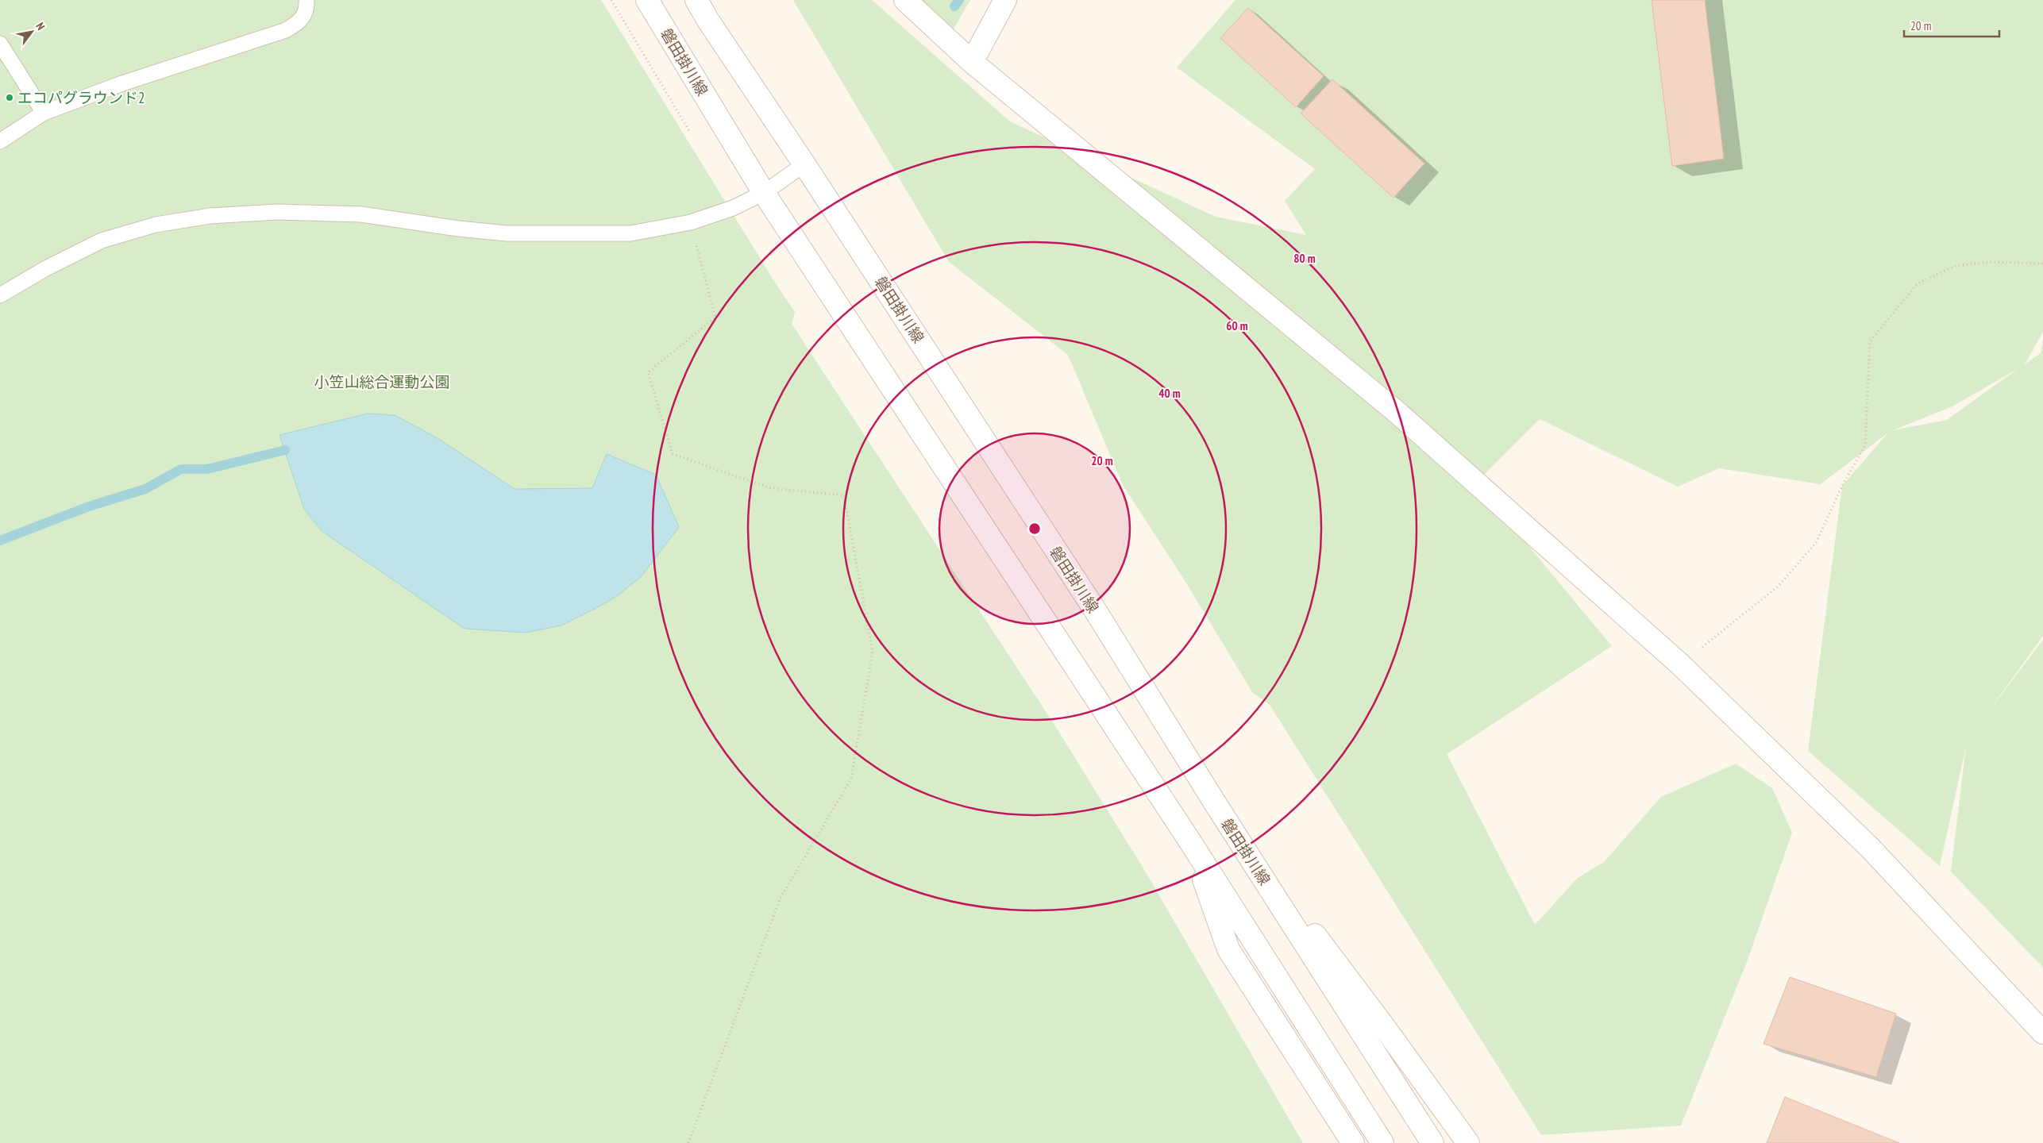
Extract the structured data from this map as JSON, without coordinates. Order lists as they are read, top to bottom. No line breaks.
{"streets":{"main road":["磐田掛川線"]},"parks":["小笠山総合運動公園"],"places":["エコパグラウンド2"],"scale_bar":"20 m","north":"top right","rings":["80 m","60 m","40 m","20 m"]}
